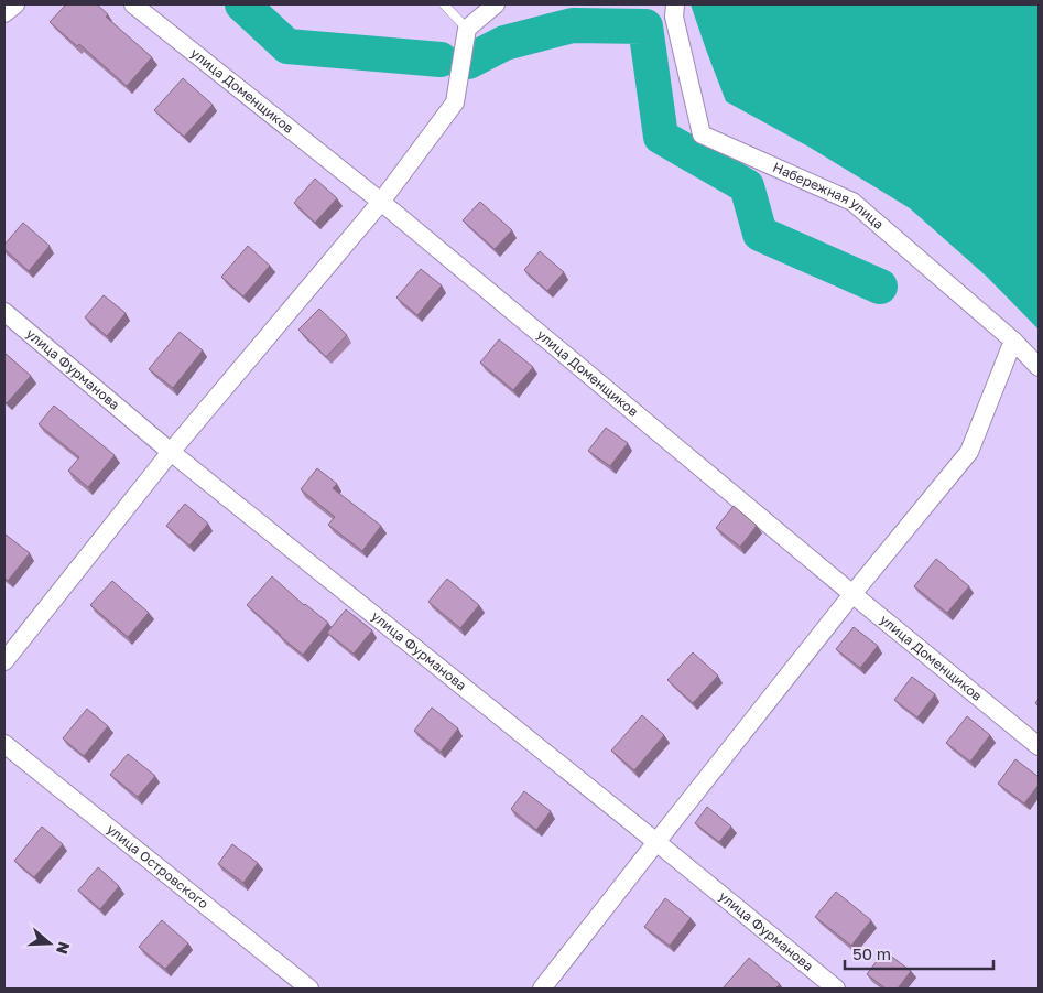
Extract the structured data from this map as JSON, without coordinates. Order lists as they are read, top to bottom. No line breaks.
{"streets":{"street":["улица Доменщиков","Набережная улица","улица Фурманова","улица Островского"]},"scale_bar":"50 m","north":"right"}
